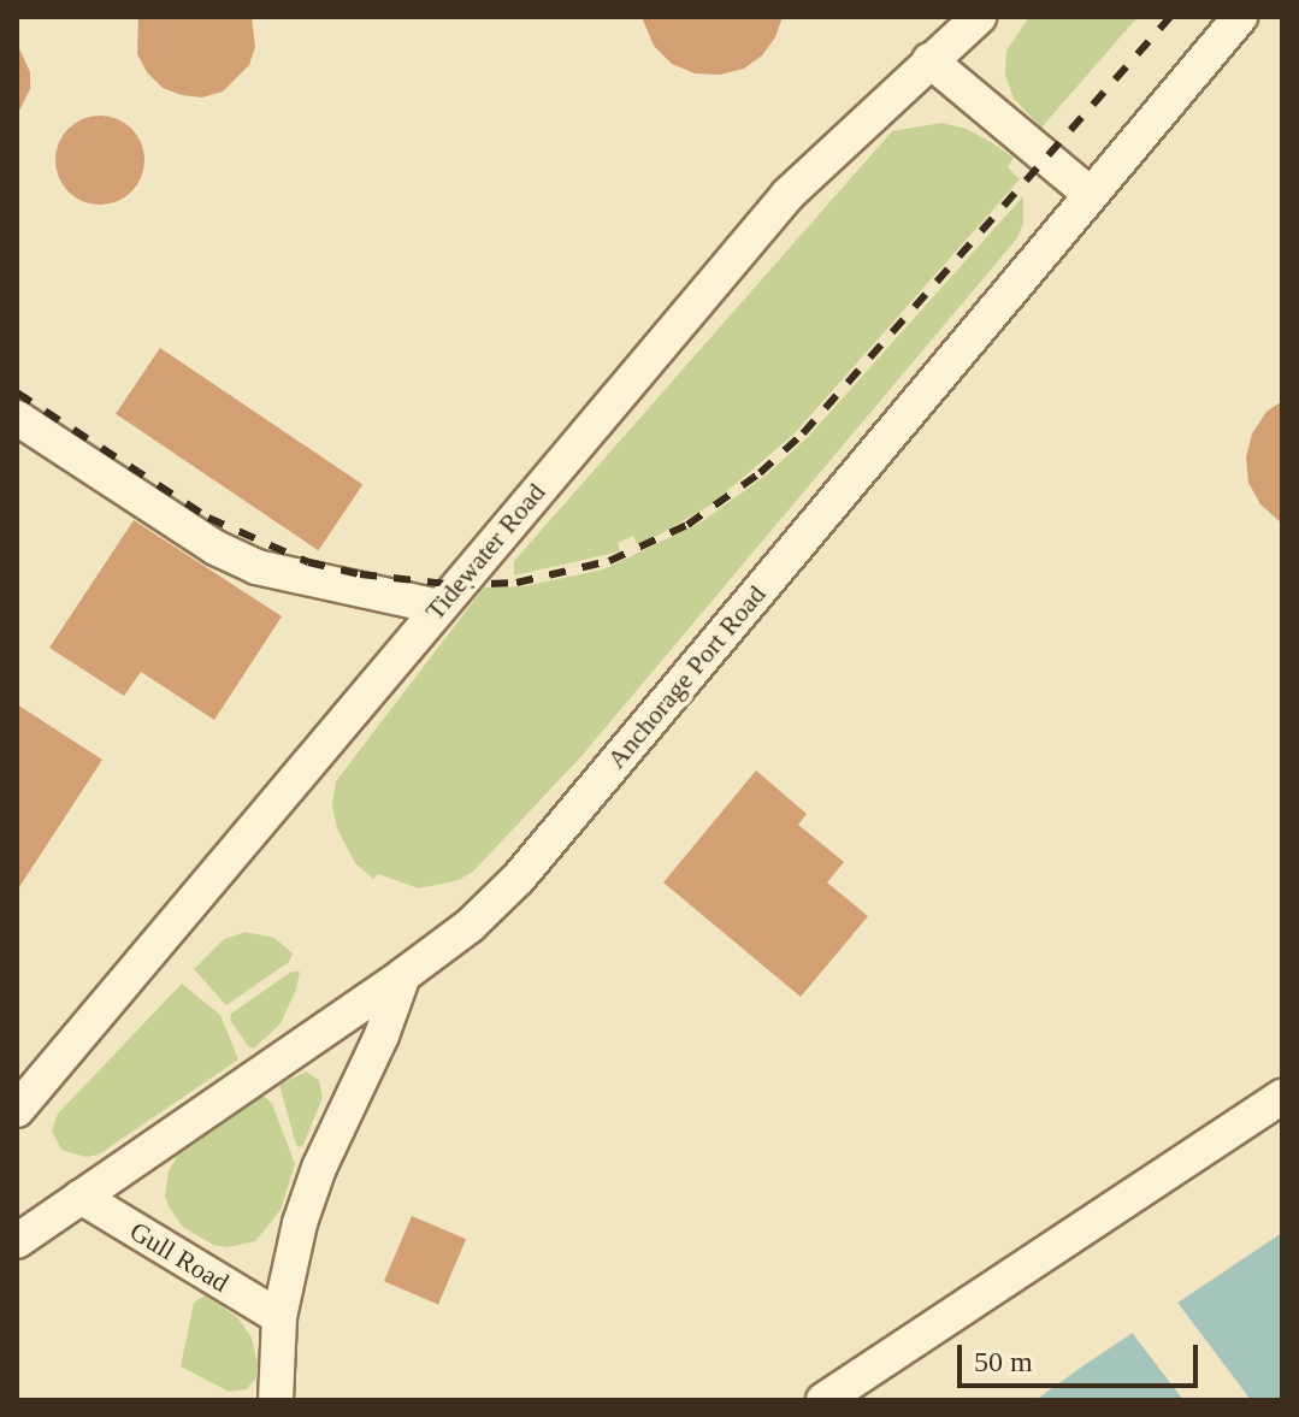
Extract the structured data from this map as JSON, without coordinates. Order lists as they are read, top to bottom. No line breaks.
{"streets":{"street":["Tidewater Road","Anchorage Port Road","Gull Road"]},"crossings":[["Anchorage Port Road","Gull Road"]],"scale_bar":"50 m"}
